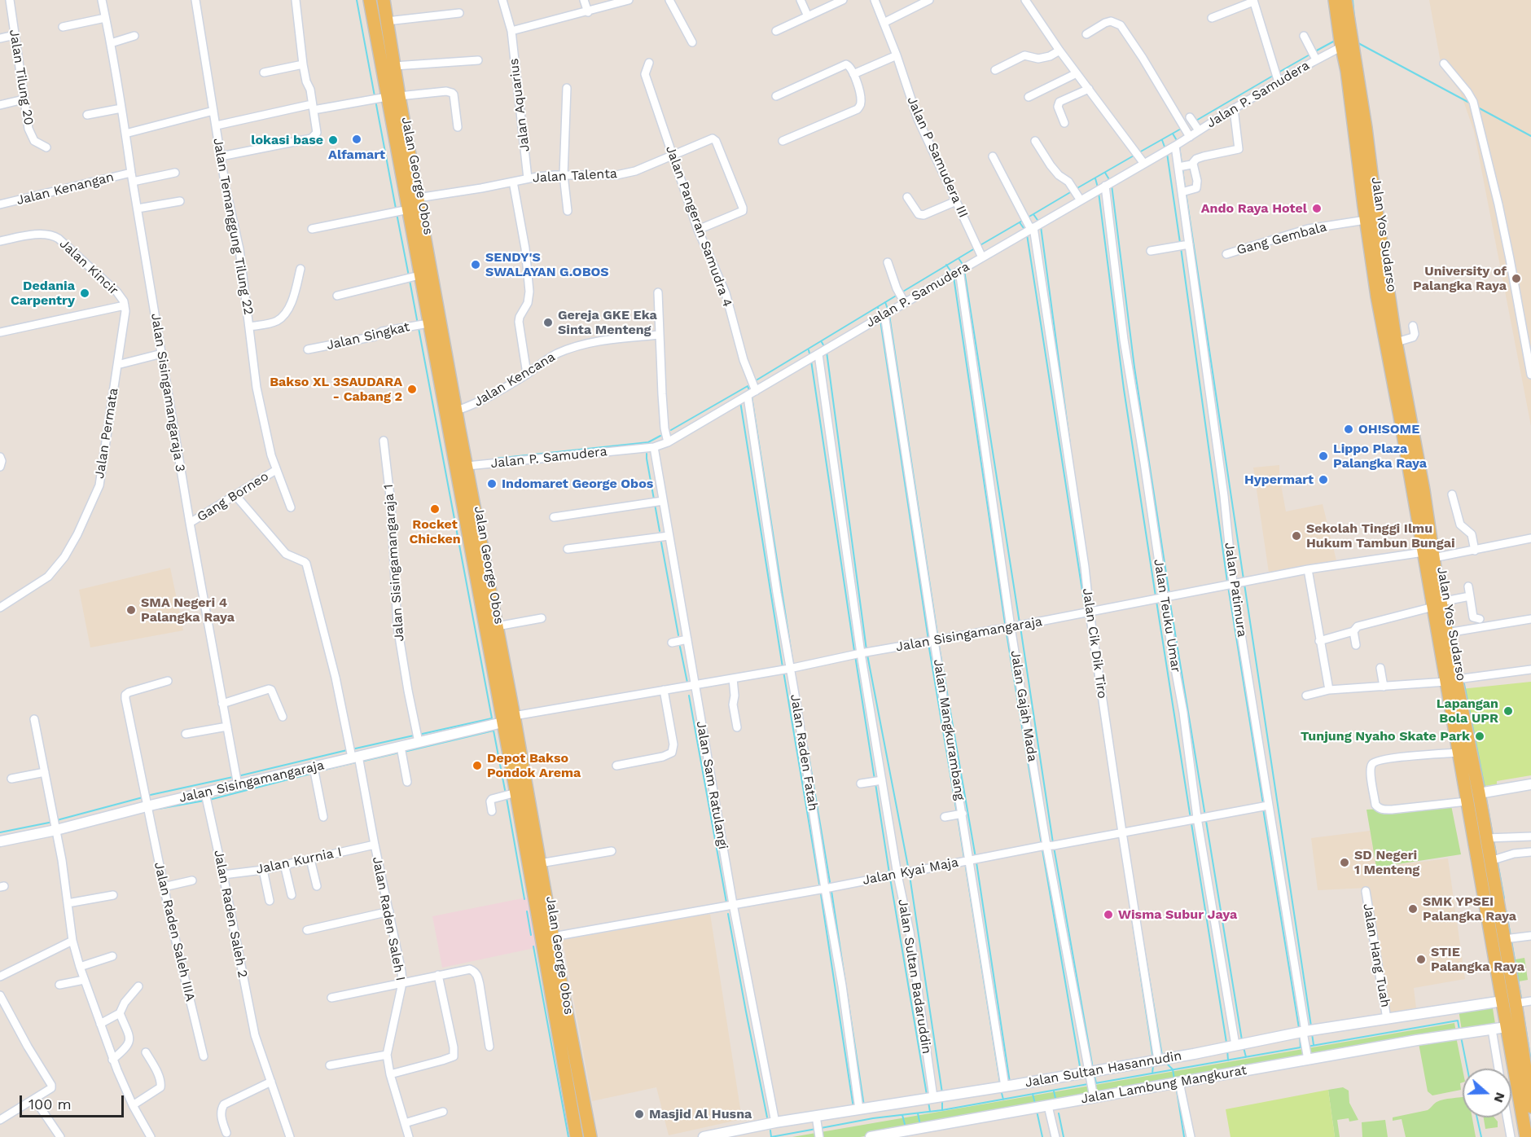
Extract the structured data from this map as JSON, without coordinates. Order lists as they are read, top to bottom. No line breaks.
{"streets":{"main road":["Jalan George Obos","Jalan Yos Sudarso"],"street":["Jalan Tilung 20","Jalan P. Samudera","Jalan Aquarius","Jalan P Samudera III","Jalan Talenta","Jalan Kenangan","Jalan Temanggung Tilung 22","Jalan Pangeran Samudra 4","Gang Gembala","Jalan Kincir","Jalan Singkat","Jalan Kencana","Jalan Sisingamangaraja 3","Jalan Permata","Gang Borneo","Jalan Sisingamangaraja 1","Jalan Patimura","Jalan Teuku Umar","Jalan Sisingamangaraja","Jalan Cik Dik Tiro","Jalan Gajah Mada","Jalan Mangkurambang","Jalan Raden Fatah","Jalan Sam Ratulangi","Jalan Kurnia I","Jalan Kyai Maja","Jalan Raden Saleh 2","Jalan Raden Saleh I","Jalan Raden Saleh IIIA","Jalan Hang Tuah","Jalan Sultan Badaruddin","Jalan Sultan Hasannudin","Jalan Lambung Mangkurat"]},"crossings":[["Jalan P. Samudera","Jalan P Samudera III"],["Jalan P. Samudera","Jalan George Obos"],["Jalan P. Samudera","Jalan Pangeran Samudra 4"],["Jalan P. Samudera","Jalan Yos Sudarso"],["Jalan P. Samudera","Jalan Patimura"],["Jalan P. Samudera","Jalan Teuku Umar"],["Jalan P. Samudera","Jalan Cik Dik Tiro"],["Jalan P. Samudera","Jalan Gajah Mada"],["Jalan P. Samudera","Jalan Mangkurambang"],["Jalan P. Samudera","Jalan Raden Fatah"],["Jalan P. Samudera","Jalan Sam Ratulangi"],["Jalan P. Samudera","Jalan Sultan Badaruddin"],["Jalan Aquarius","Jalan Talenta"],["Jalan George Obos","Jalan Talenta"],["Jalan George Obos","Jalan Singkat"],["Jalan George Obos","Jalan Kencana"],["Jalan George Obos","Jalan Sisingamangaraja"],["Jalan George Obos","Jalan Kyai Maja"],["Jalan Talenta","Jalan Pangeran Samudra 4"],["Jalan Kenangan","Jalan Sisingamangaraja 3"],["Jalan Temanggung Tilung 22","Gang Borneo"],["Jalan Yos Sudarso","Gang Gembala"],["Jalan Yos Sudarso","Jalan Sisingamangaraja"],["Jalan Yos Sudarso","Jalan Sultan Hasannudin"],["Jalan Yos Sudarso","Jalan Lambung Mangkurat"],["Jalan Kincir","Jalan Permata"],["Jalan Sisingamangaraja 3","Gang Borneo"],["Jalan Sisingamangaraja 3","Jalan Sisingamangaraja"],["Jalan Sisingamangaraja 1","Jalan Sisingamangaraja"],["Jalan Patimura","Jalan Sisingamangaraja"],["Jalan Patimura","Jalan Kyai Maja"],["Jalan Patimura","Jalan Sultan Hasannudin"],["Jalan Patimura","Jalan Lambung Mangkurat"],["Jalan Teuku Umar","Jalan Sisingamangaraja"],["Jalan Teuku Umar","Jalan Kyai Maja"],["Jalan Teuku Umar","Jalan Sultan Hasannudin"],["Jalan Sisingamangaraja","Jalan Cik Dik Tiro"],["Jalan Sisingamangaraja","Jalan Gajah Mada"],["Jalan Sisingamangaraja","Jalan Mangkurambang"],["Jalan Sisingamangaraja","Jalan Raden Fatah"],["Jalan Sisingamangaraja","Jalan Sam Ratulangi"],["Jalan Sisingamangaraja","Jalan Raden Saleh 2"],["Jalan Sisingamangaraja","Jalan Raden Saleh I"],["Jalan Sisingamangaraja","Jalan Raden Saleh IIIA"],["Jalan Sisingamangaraja","Jalan Sultan Badaruddin"],["Jalan Cik Dik Tiro","Jalan Kyai Maja"],["Jalan Cik Dik Tiro","Jalan Sultan Hasannudin"],["Jalan Gajah Mada","Jalan Kyai Maja"],["Jalan Gajah Mada","Jalan Sultan Hasannudin"],["Jalan Gajah Mada","Jalan Lambung Mangkurat"],["Jalan Mangkurambang","Jalan Kyai Maja"],["Jalan Mangkurambang","Jalan Sultan Hasannudin"],["Jalan Raden Fatah","Jalan Kyai Maja"],["Jalan Raden Fatah","Jalan Sultan Hasannudin"],["Jalan Sam Ratulangi","Jalan Kyai Maja"],["Jalan Sam Ratulangi","Jalan Sultan Hasannudin"],["Jalan Kurnia I","Jalan Raden Saleh 2"],["Jalan Kurnia I","Jalan Raden Saleh I"],["Jalan Kyai Maja","Jalan Sultan Badaruddin"],["Jalan Hang Tuah","Jalan Sultan Hasannudin"],["Jalan Sultan Badaruddin","Jalan Sultan Hasannudin"],["Jalan Sultan Hasannudin","Jalan Lambung Mangkurat"]],"places":["Alfamart","lokasi base","Ando Raya Hotel","SENDY'S SWALAYAN G.OBOS","University of Palangka Raya","Dedania Carpentry","Gereja GKE Eka Sinta Menteng","Bakso XL 3SAUDARA - Cabang 2","OH!SOME","Lippo Plaza Palangka Raya","Hypermart","Indomaret George Obos","Rocket Chicken","Sekolah Tinggi Ilmu Hukum Tambun Bungai","SMA Negeri 4 Palangka Raya","Lapangan Bola UPR","Tunjung Nyaho Skate Park","Depot Bakso Pondok Arema","SD Negeri 1 Menteng","SMK YPSEI Palangka Raya","Wisma Subur Jaya","STIE Palangka Raya","Masjid Al Husna"],"scale_bar":"100 m","north":"right"}
